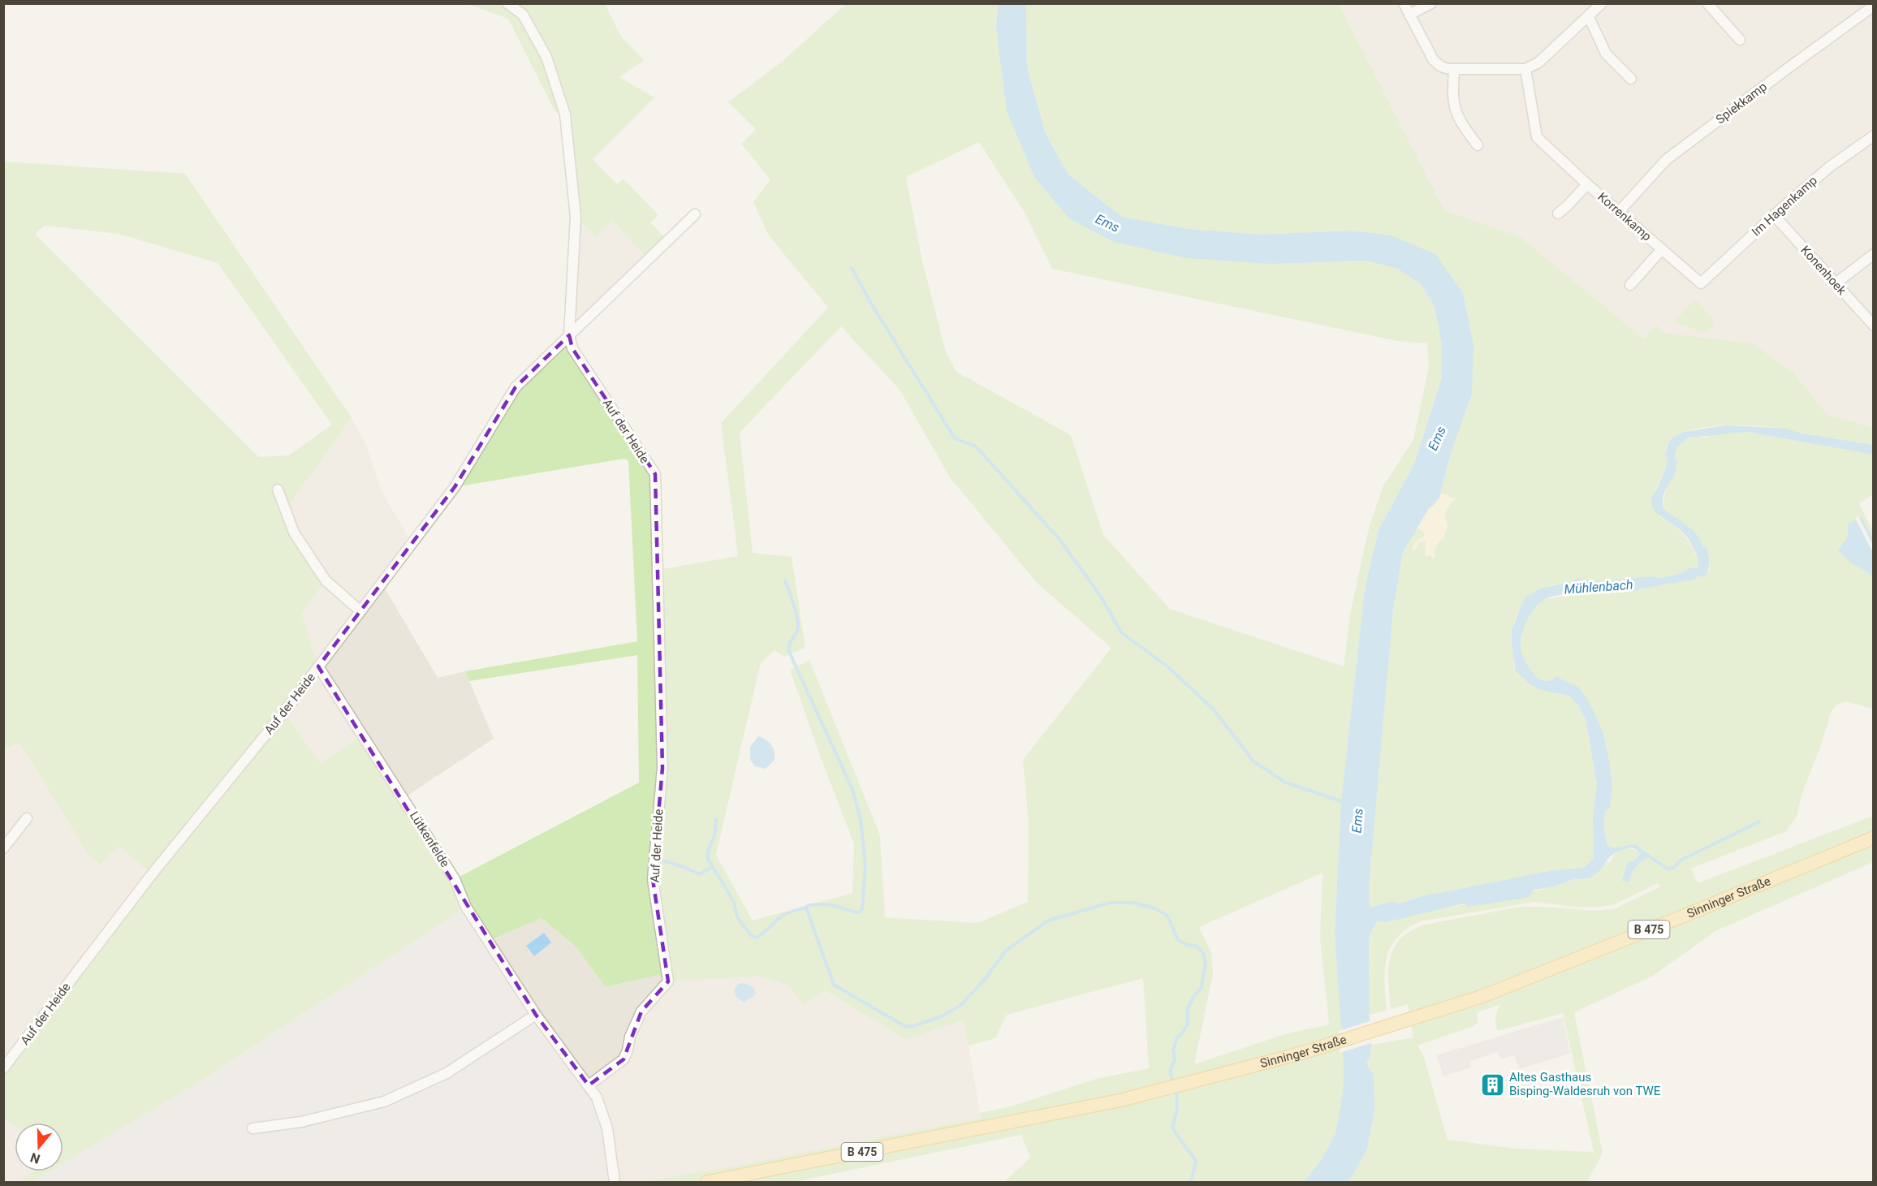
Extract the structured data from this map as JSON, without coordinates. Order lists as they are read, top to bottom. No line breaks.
{"streets":{"main road":["Sinninger Straße","B 475"],"street":["Spiekkamp","Im Hagenkamp","Korrenkamp","Konenhoek","Auf der Heide","Lütkenfelde"]},"crossings":[["Spiekkamp","Korrenkamp"],["Im Hagenkamp","Korrenkamp"],["Im Hagenkamp","Konenhoek"],["Auf der Heide","Lütkenfelde"]],"water":["Ems","Mühlenbach"],"places":{"building":["Altes Gasthaus Bisping-Waldesruh von TWE"]},"north":"bottom"}
